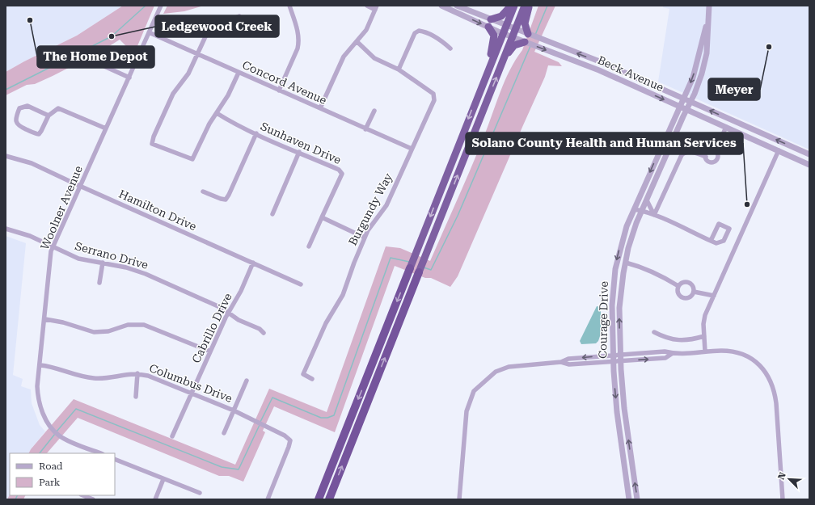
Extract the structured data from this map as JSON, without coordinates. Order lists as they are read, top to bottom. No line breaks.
{"streets":{"street":["Beck Avenue","Concord Avenue","Sunhaven Drive","Woolner Avenue","Burgundy Way","Hamilton Drive","Serrano Drive","Courage Drive","Cabrillo Drive","Columbus Drive"]},"crossings":[["Beck Avenue","Courage Drive"],["Concord Avenue","Woolner Avenue"],["Concord Avenue","Burgundy Way"],["Woolner Avenue","Hamilton Drive"],["Woolner Avenue","Serrano Drive"],["Woolner Avenue","Columbus Drive"],["Hamilton Drive","Cabrillo Drive"],["Serrano Drive","Cabrillo Drive"],["Cabrillo Drive","Columbus Drive"]],"places":["The Home Depot","Ledgewood Creek","Meyer","Solano County Health and Human Services"],"legend":["Road","Park"],"north":"top left"}
